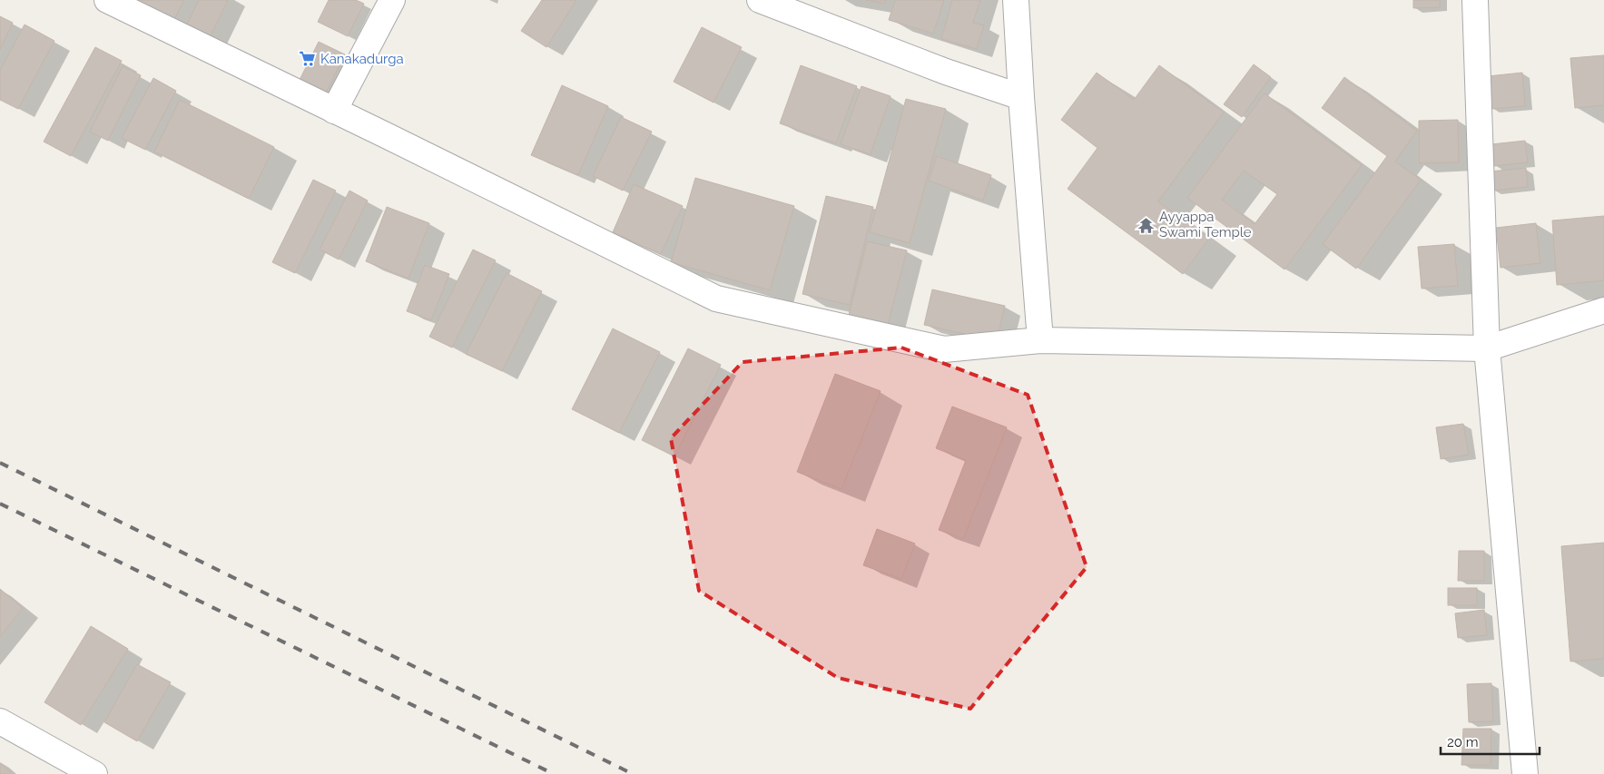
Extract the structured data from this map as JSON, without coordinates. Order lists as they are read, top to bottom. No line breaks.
{"places":{"supermarket":["Kanakadurga"],"temple":["Ayyappa Swami Temple"]},"scale_bar":"20 m"}
